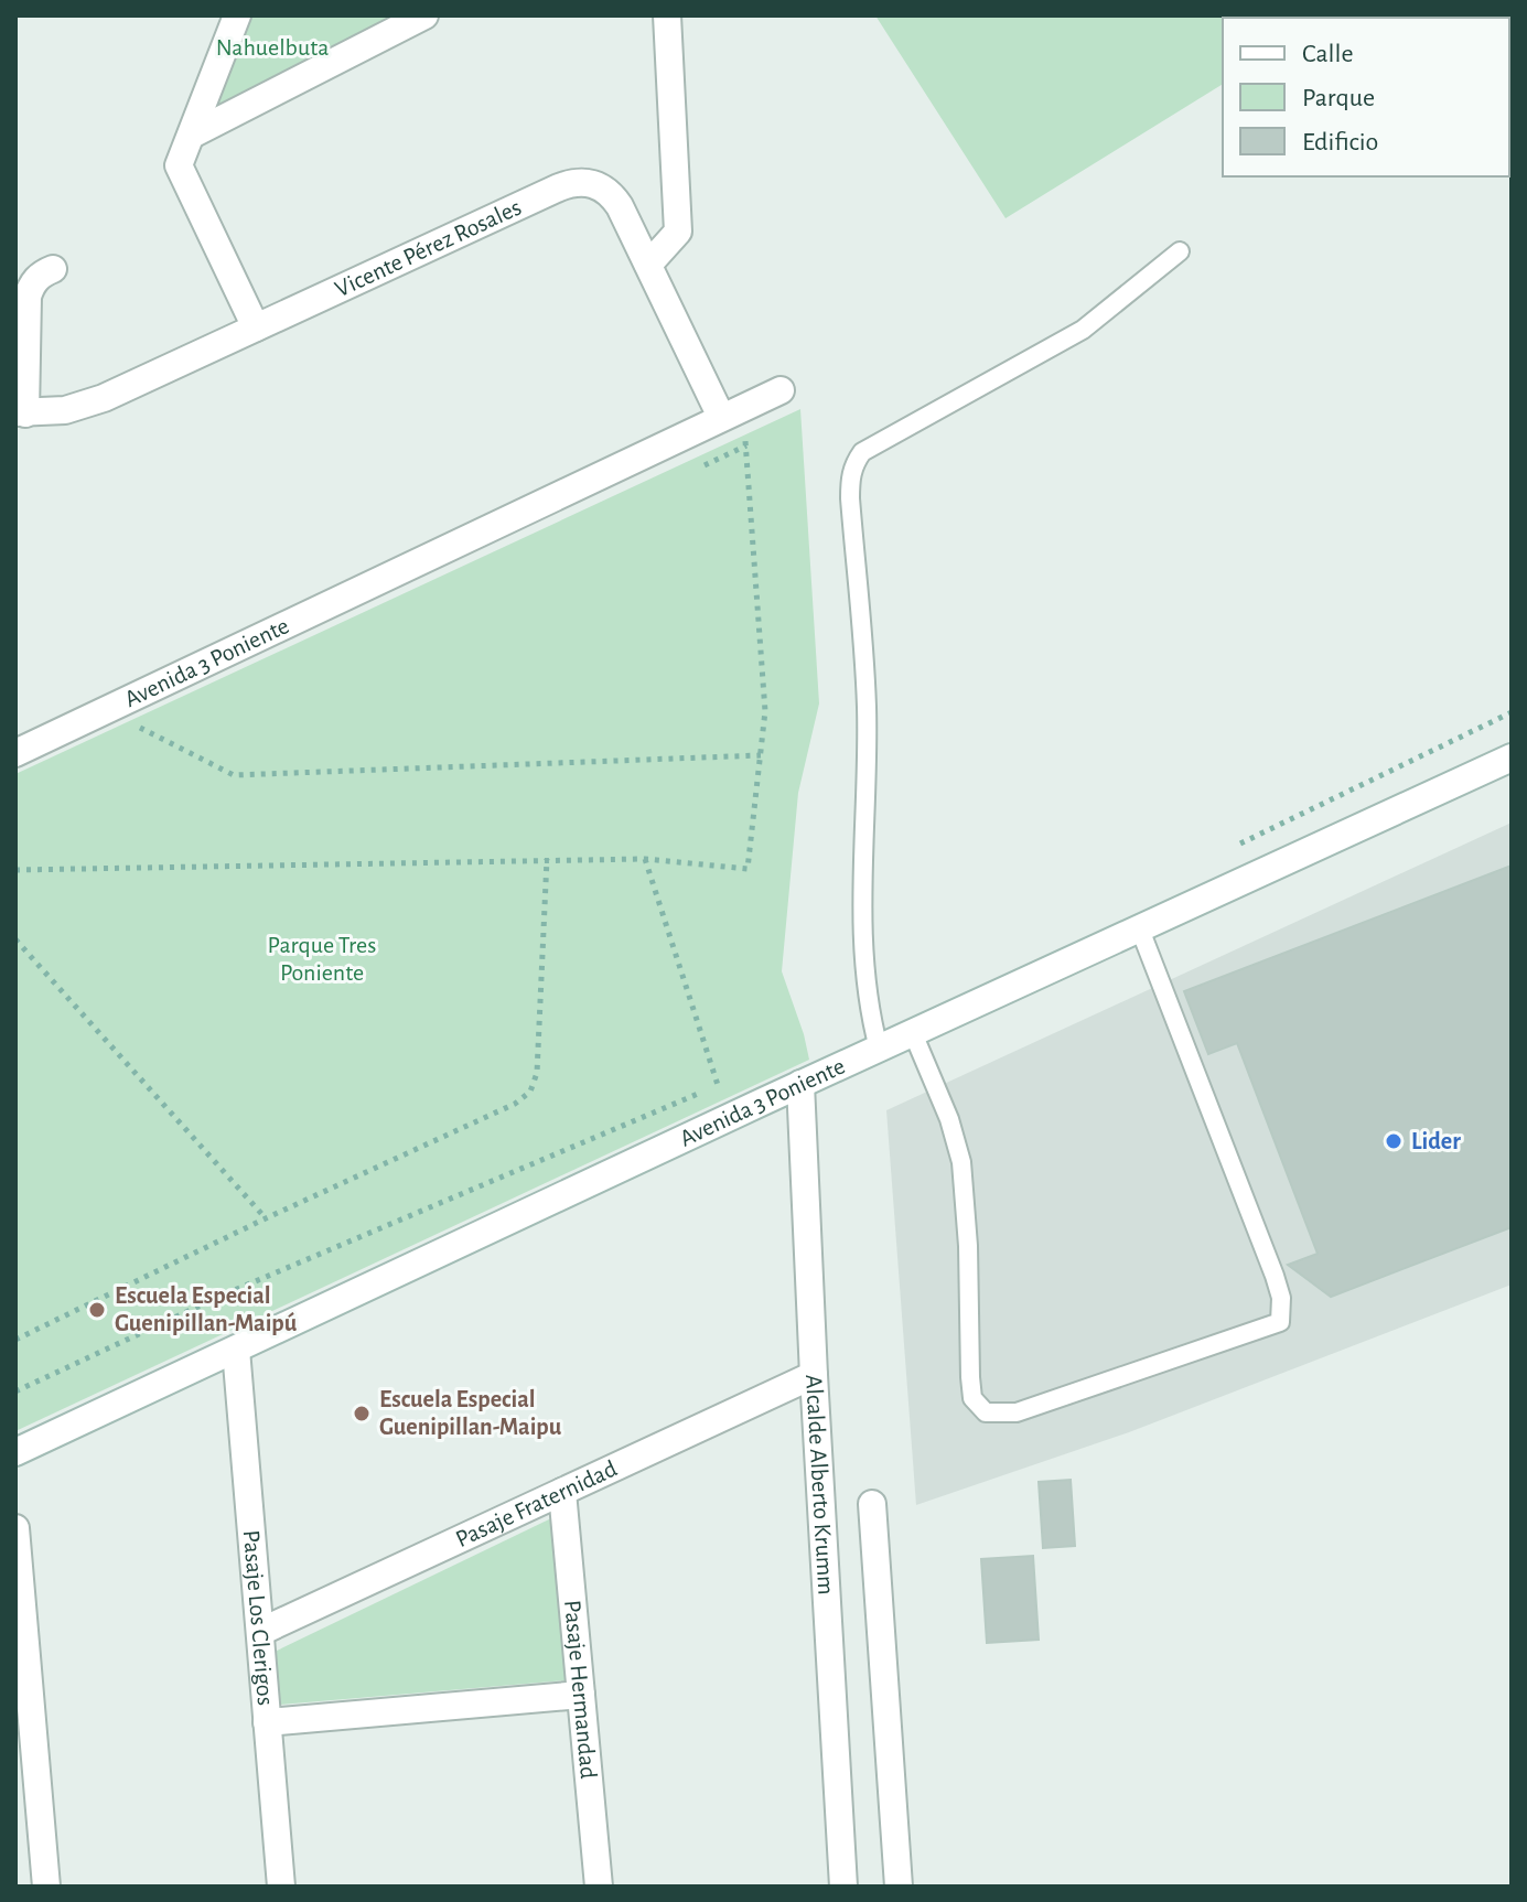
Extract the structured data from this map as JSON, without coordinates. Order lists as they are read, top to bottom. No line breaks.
{"streets":{"street":["Vicente Pérez Rosales","Avenida 3 Poniente","Alcalde Alberto Krumm","Pasaje Fraternidad","Pasaje Los Clerigos","Pasaje Hermandad"]},"crossings":[["Vicente Pérez Rosales","Avenida 3 Poniente"],["Avenida 3 Poniente","Alcalde Alberto Krumm"],["Avenida 3 Poniente","Pasaje Los Clerigos"],["Alcalde Alberto Krumm","Pasaje Fraternidad"],["Pasaje Fraternidad","Pasaje Los Clerigos"],["Pasaje Fraternidad","Pasaje Hermandad"]],"parks":["Nahuelbuta","Parque Tres Poniente"],"places":["Lider","Escuela Especial Guenipillan-Maipú","Escuela Especial Guenipillan-Maipu"],"legend":["Calle","Parque","Edificio"]}
